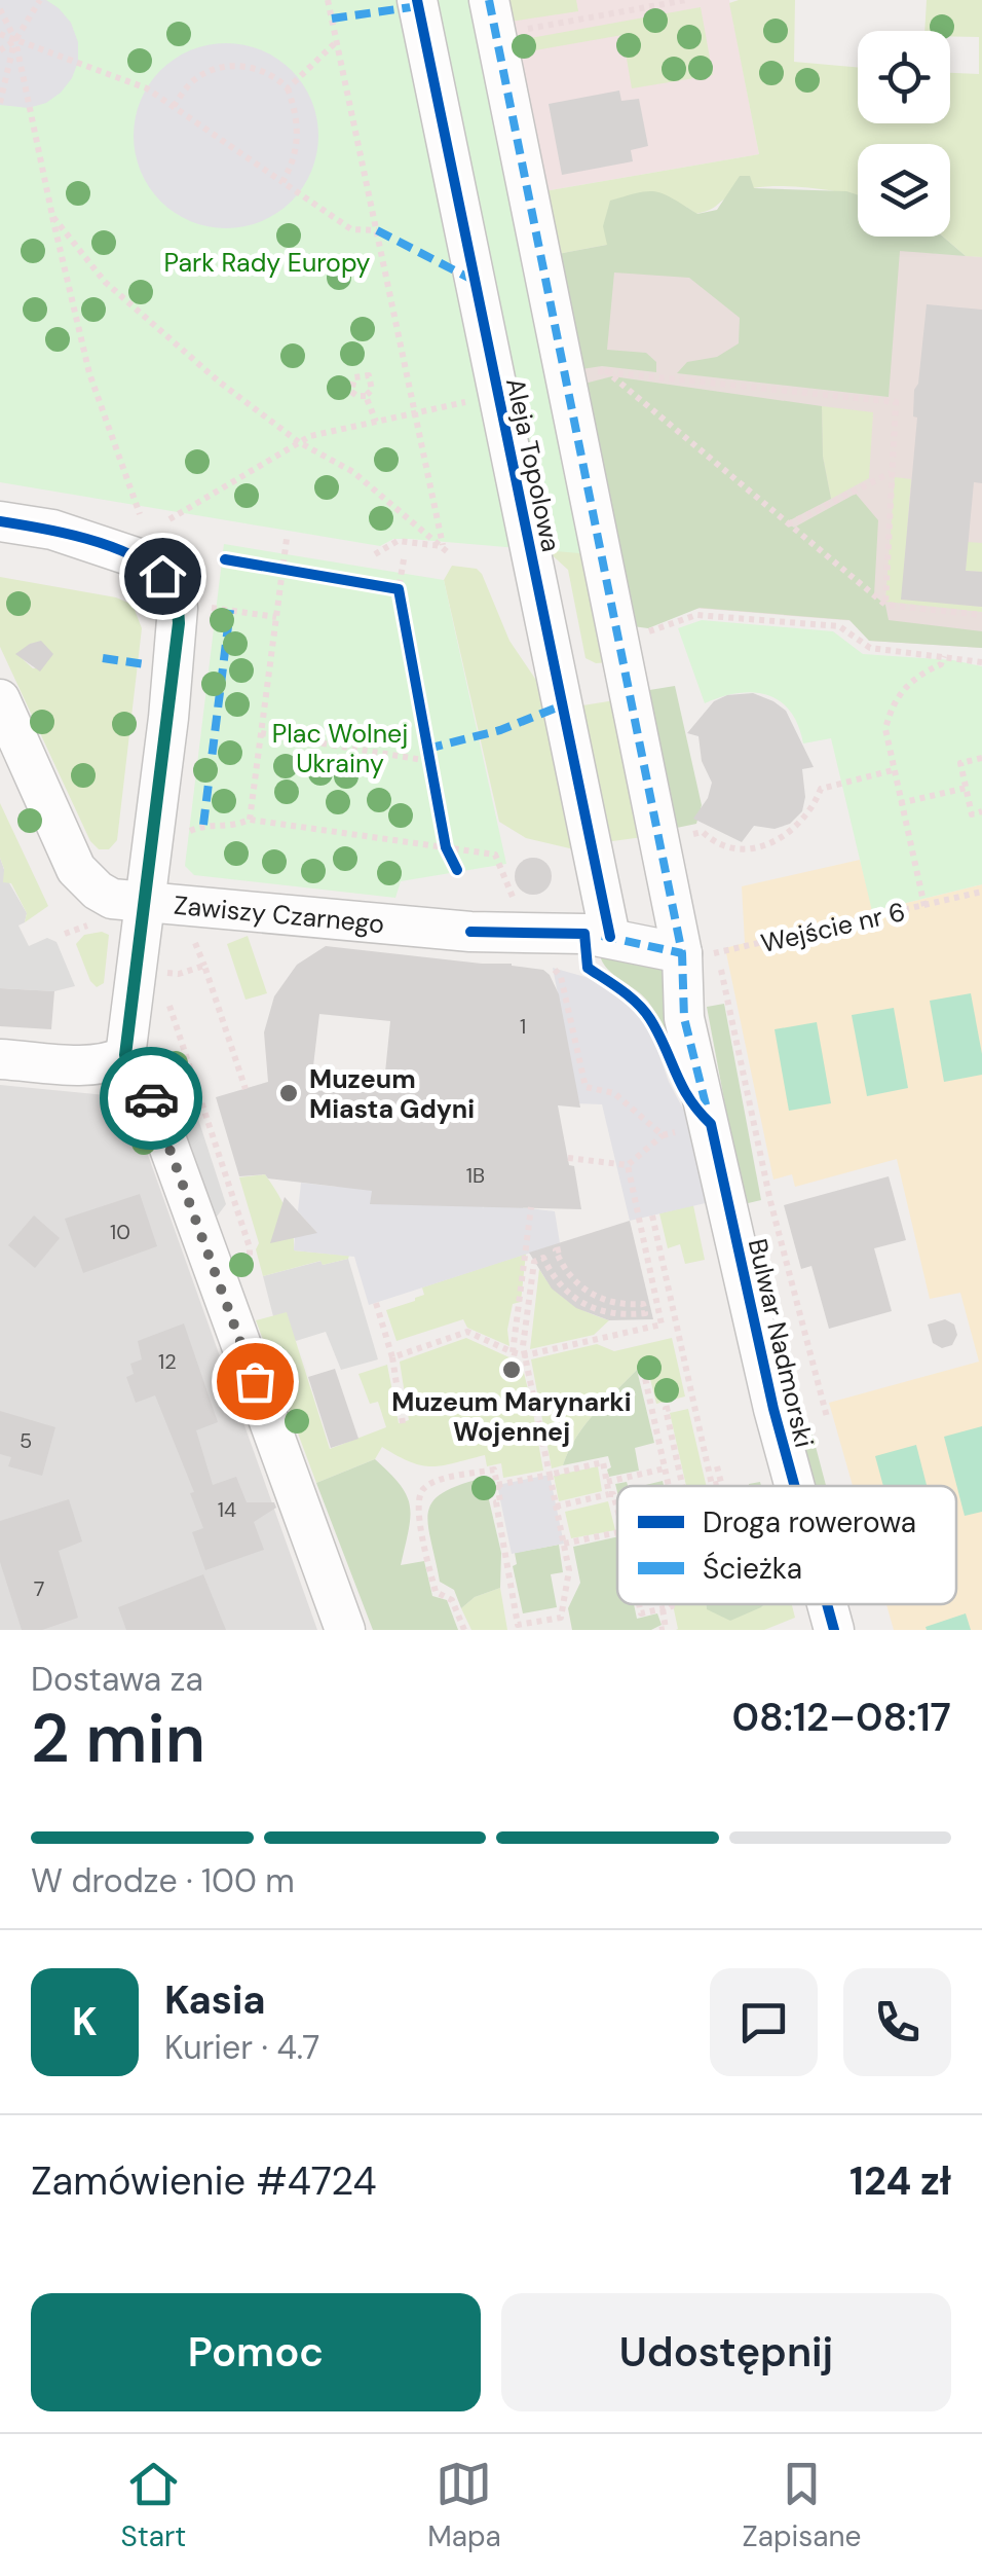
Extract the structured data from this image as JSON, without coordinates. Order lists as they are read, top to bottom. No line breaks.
{"streets":{"street":["Aleja Topolowa","Zawiszy Czarnego","Bulwar Nadmorski"],"path":["Wejście nr 6"]},"crossings":[["Aleja Topolowa","Zawiszy Czarnego"],["Aleja Topolowa","Wejście nr 6"],["Aleja Topolowa","Bulwar Nadmorski"],["Zawiszy Czarnego","Wejście nr 6"],["Zawiszy Czarnego","Bulwar Nadmorski"],["Wejście nr 6","Bulwar Nadmorski"]],"parks":["Park Rady Europy","Plac Wolnej Ukrainy"],"places":["Muzeum Miasta Gdyni","Muzeum Marynarki Wojennej"],"house_numbers":["1","1B","10","12","5","14","7"],"legend":["Droga rowerowa","Ścieżka"],"page":{"heading":["2 min","Dostawa za","08:12–08:17"],"panel":["Kasia","Kurier · 4.7","Zamówienie #4724","124 zł"],"bar":"W drodze · 100 m","round":"K","buttons":["Pomoc","Udostępnij"],"tabs":["Start","Mapa","Zapisane"]}}
